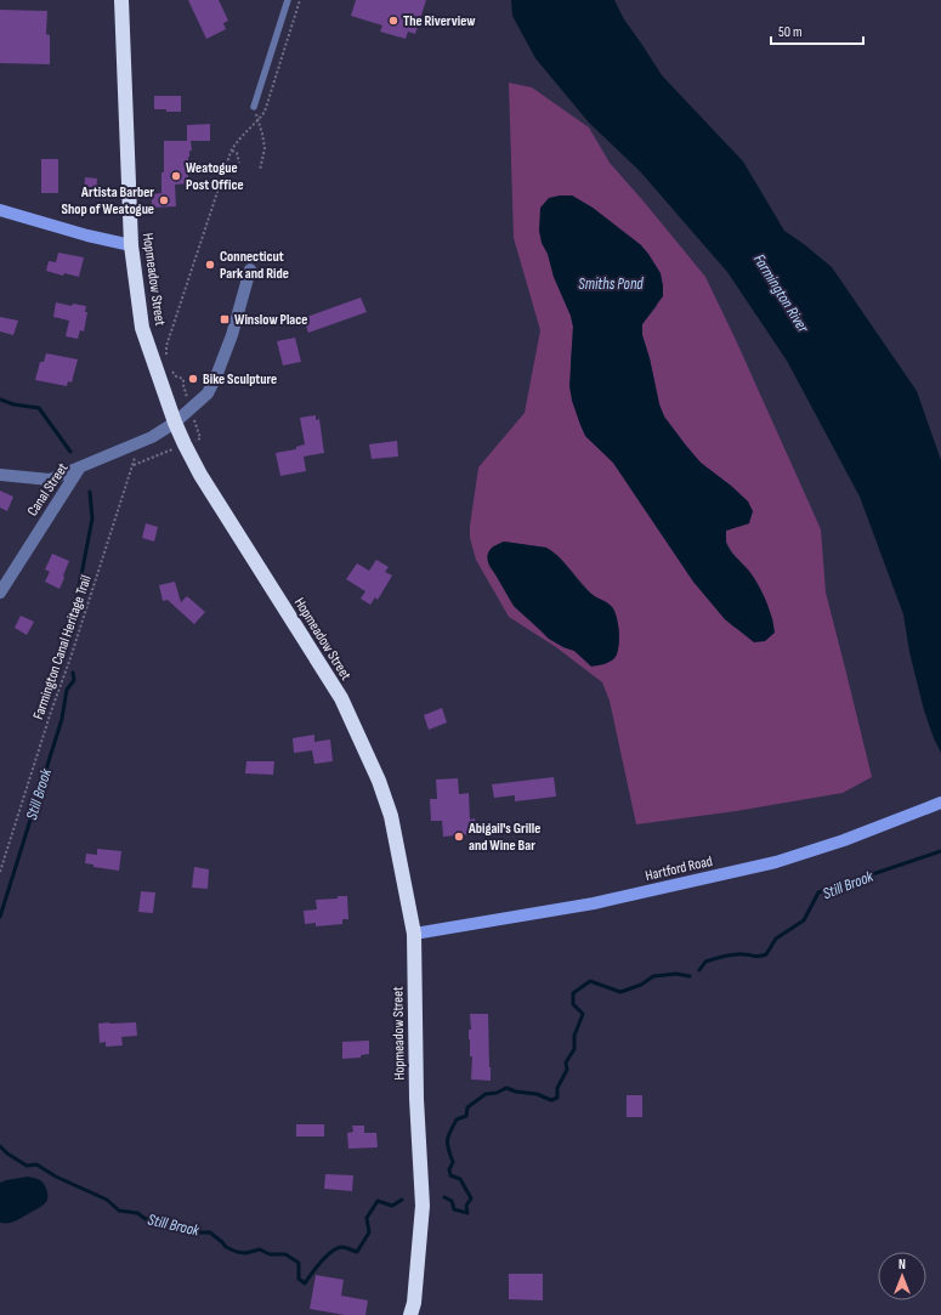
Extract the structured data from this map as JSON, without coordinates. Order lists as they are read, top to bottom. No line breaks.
{"streets":{"highway":["Hopmeadow Street"],"main road":["Hartford Road"],"street":["Canal Street"],"path":["Farmington Canal Heritage Trail"]},"crossings":[["Hopmeadow Street","Canal Street"],["Hopmeadow Street","Hartford Road"]],"water":["Smiths Pond","Farmington River","Still Brook"],"places":{"other":["The Riverview","Weatogue Post Office","Artista Barber Shop of Weatogue","Connecticut Park and Ride","Bike Sculpture","Abigail's Grille and Wine Bar"],"transit":["Winslow Place"]},"scale_bar":"50 m","north":"top"}
